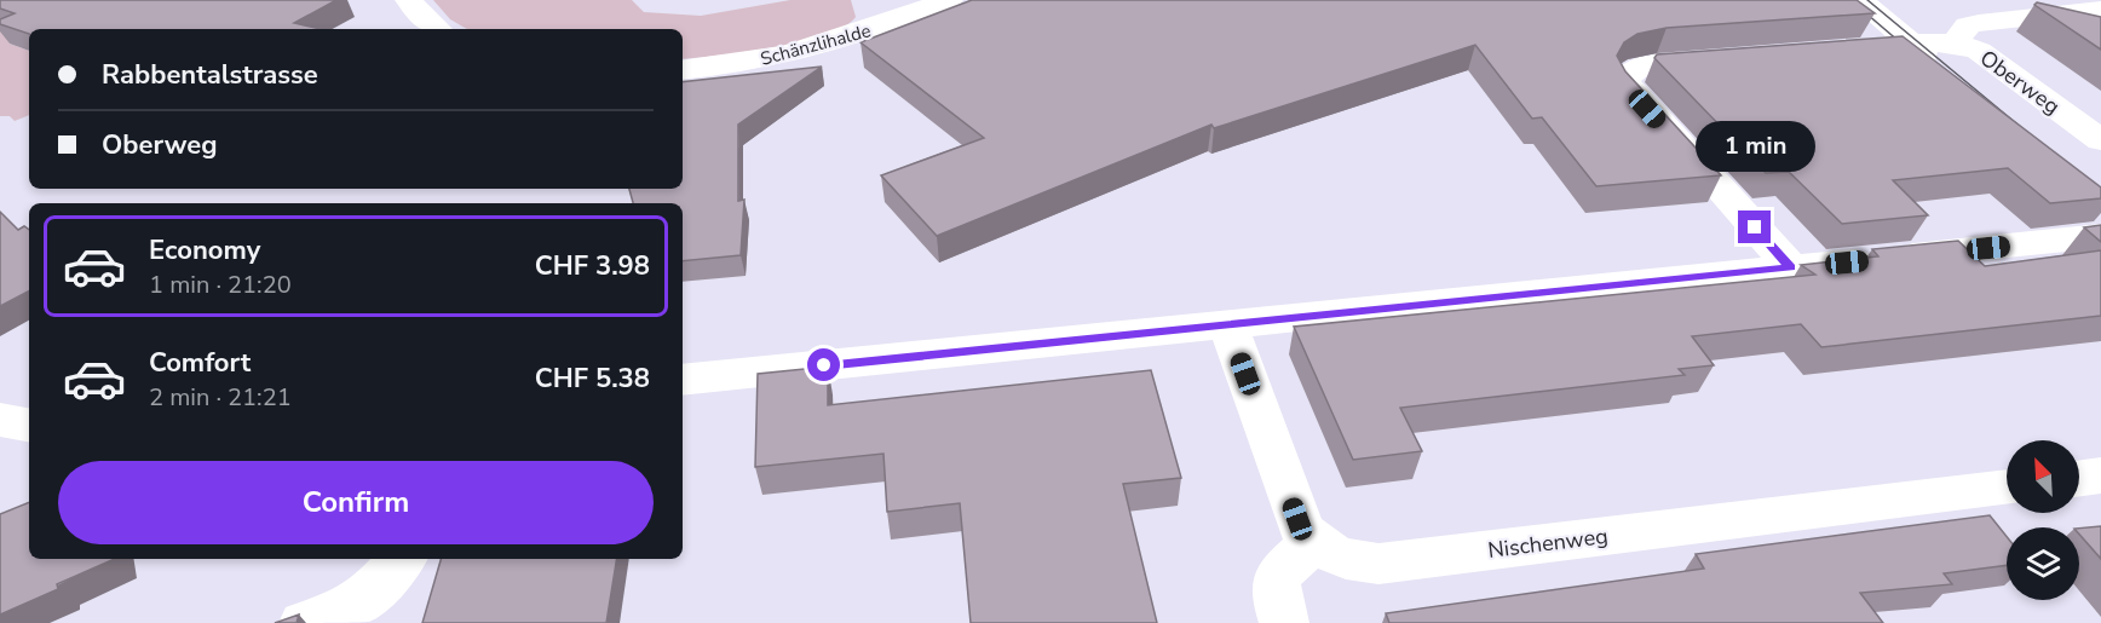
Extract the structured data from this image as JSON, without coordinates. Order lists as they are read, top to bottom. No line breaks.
{"streets":{"street":["Schänzlihalde","Oberweg","Nischenweg"]},"north":"top left","page":{"banner":["Rabbentalstrasse","Oberweg"],"bubble":"1 min","list":[{"name":"Economy","note":"1 min · 21:20","value":"CHF 3.98"},{"name":"Comfort","note":"2 min · 21:21","value":"CHF 5.38"}],"buttons":"Confirm"}}
